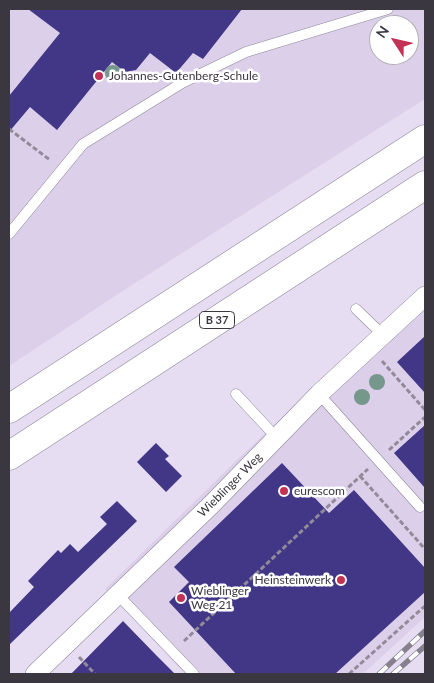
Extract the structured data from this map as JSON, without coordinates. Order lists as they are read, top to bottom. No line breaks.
{"streets":{"highway":["B 37"],"street":["Wieblinger Weg"]},"places":["Johannes-Gutenberg-Schule","eurescom","Heinsteinwerk","Wieblinger Weg 21"],"north":"top left"}
